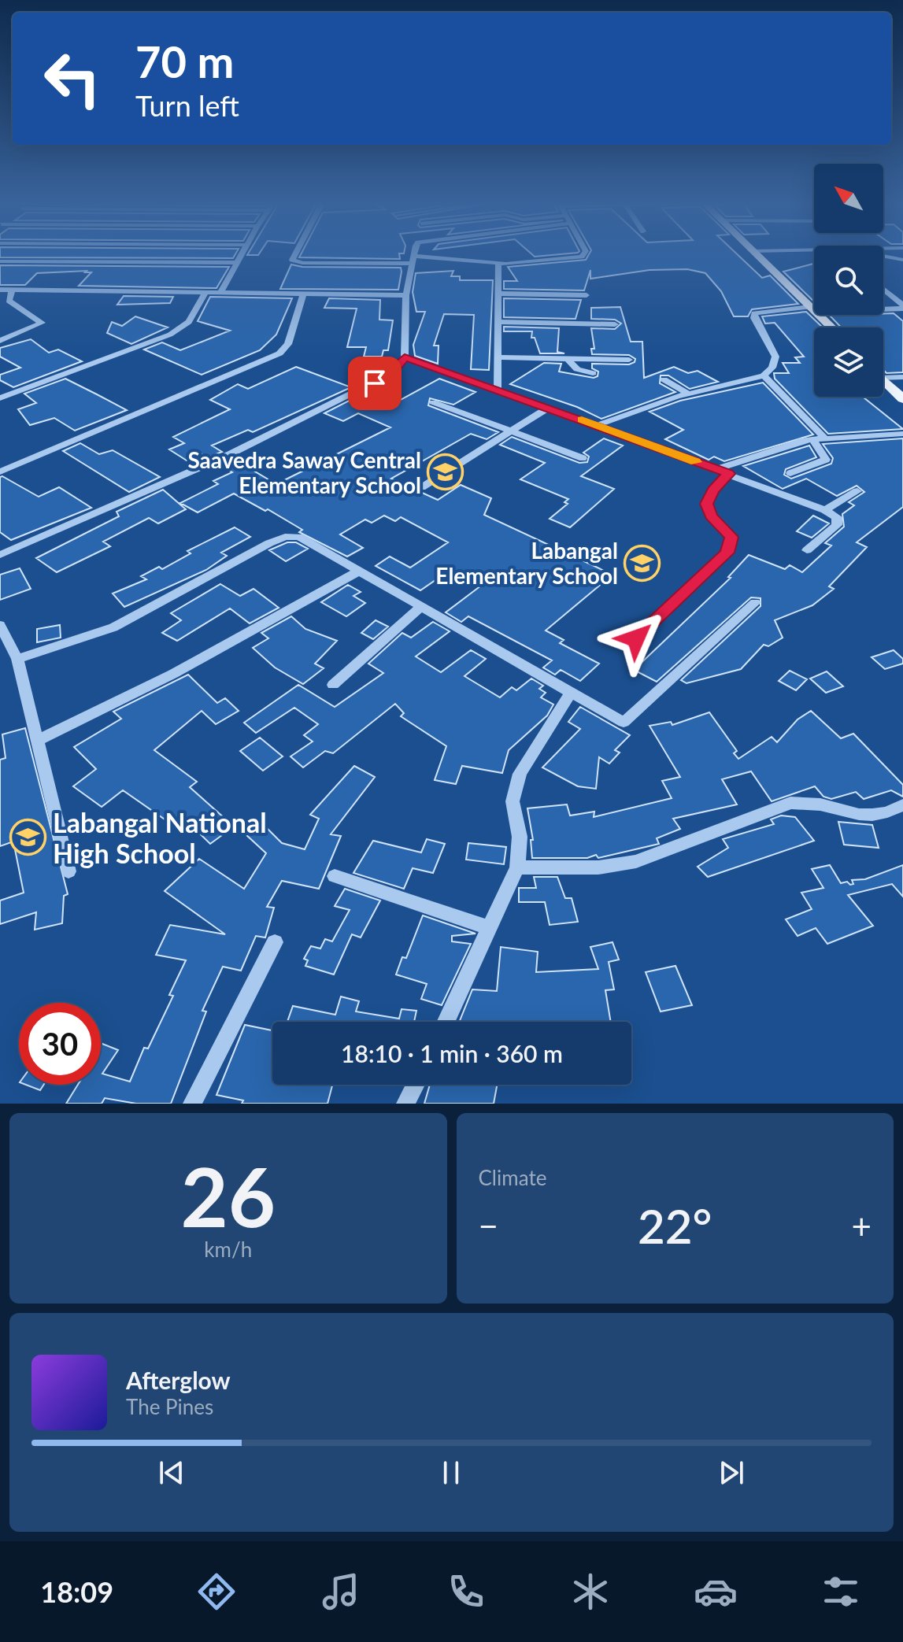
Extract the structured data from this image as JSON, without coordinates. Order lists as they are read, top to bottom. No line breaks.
{"places":{"school or university":["Saavedra Saway Central Elementary School","Labangal Elementary School","Labangal National High School"]},"north":"top left","page":{"turn":["70 m","Turn left"],"limit":"30","trip":"18:10 · 1 min · 360 m","tile":[["26","km/h"],"Climate"],"heat":["−","22°","+"],"song":["Afterglow","The Pines"],"tabs":"18:09"}}
